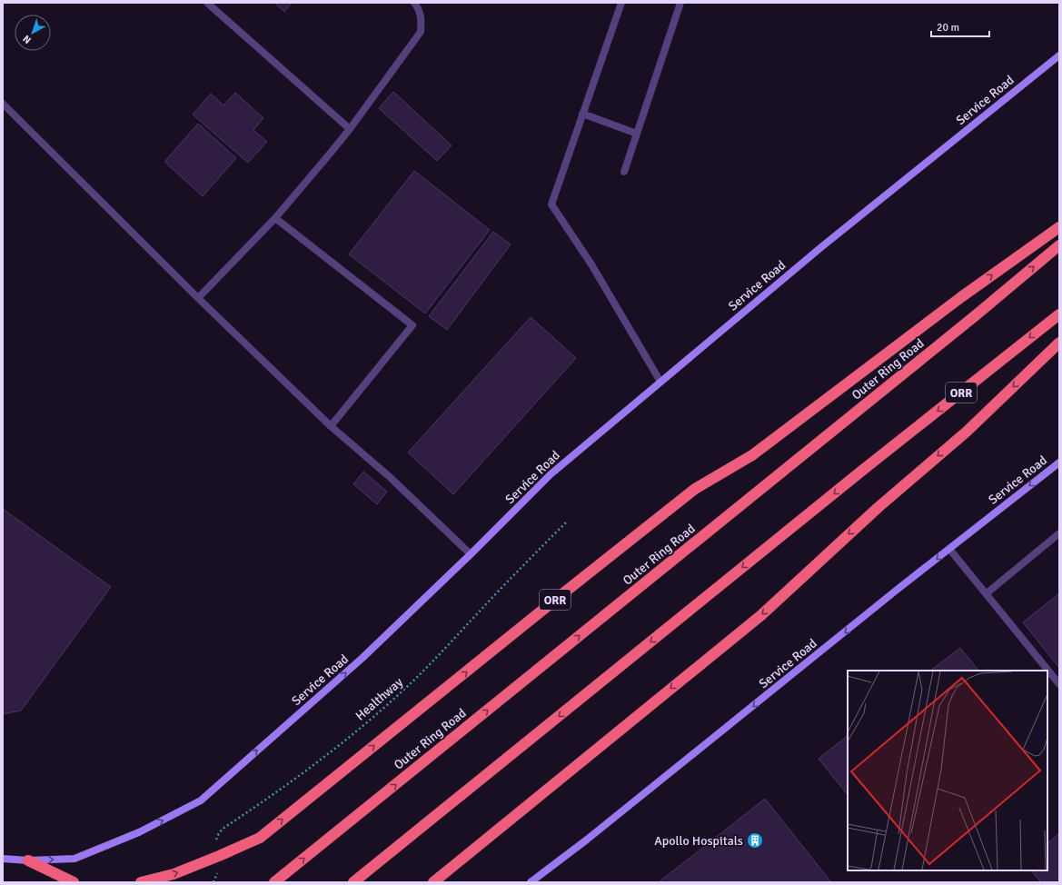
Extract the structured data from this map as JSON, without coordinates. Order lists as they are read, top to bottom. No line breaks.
{"streets":{"highway":["Outer Ring Road","ORR"],"main road":["Service Road"],"path":["Healthway"]},"crossings":[["ORR","Healthway"]],"places":{"building":["Apollo Hospitals"]},"scale_bar":"20 m","north":"bottom left"}
